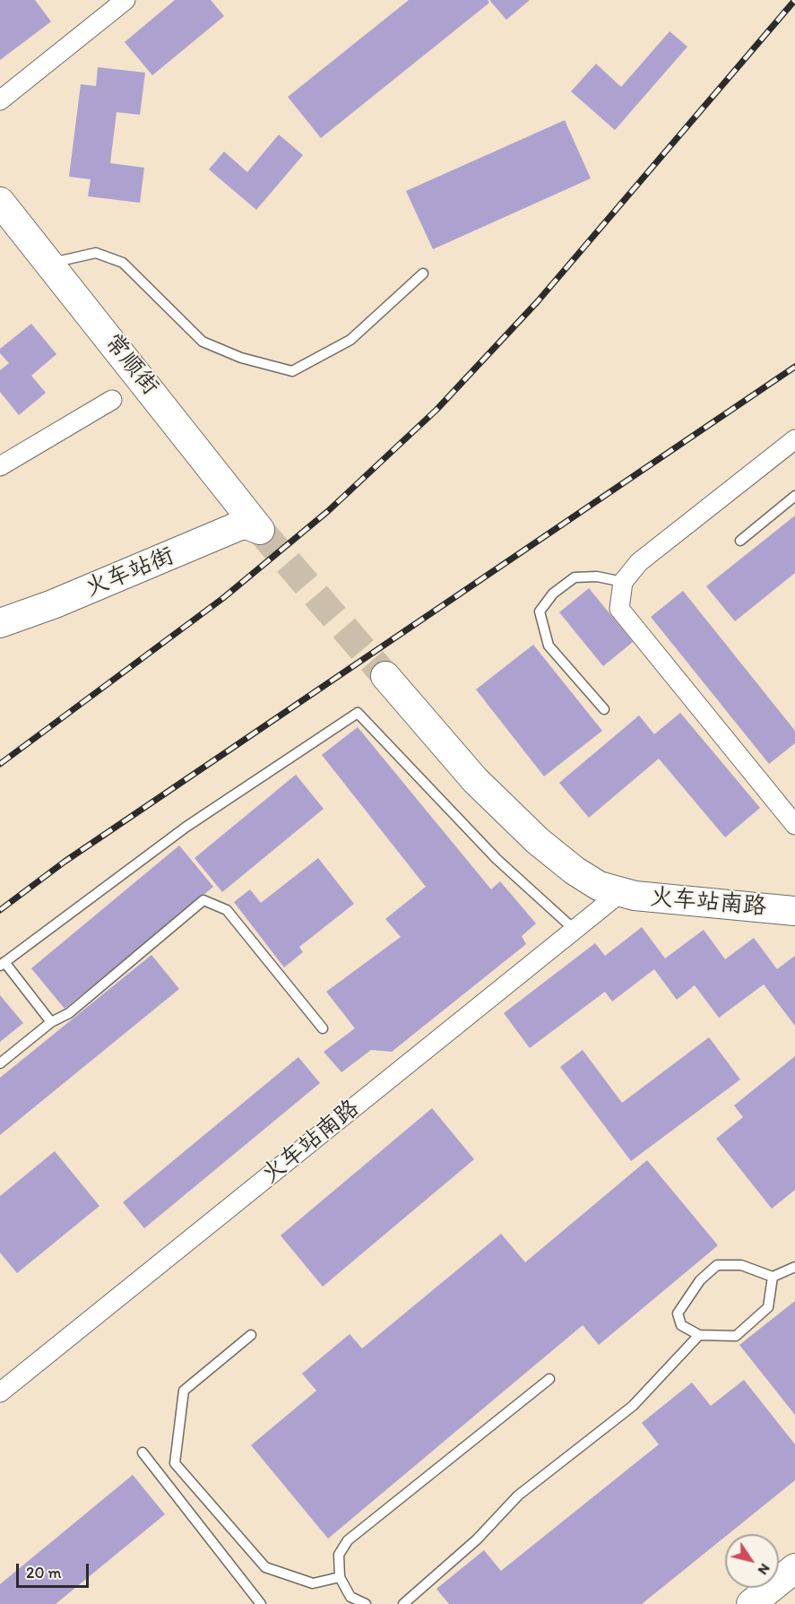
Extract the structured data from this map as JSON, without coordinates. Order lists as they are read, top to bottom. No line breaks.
{"streets":{"main road":["常顺街","火车站街","火车站南路"]},"crossings":[["常顺街","火车站街"]],"scale_bar":"20 m","north":"bottom right"}
